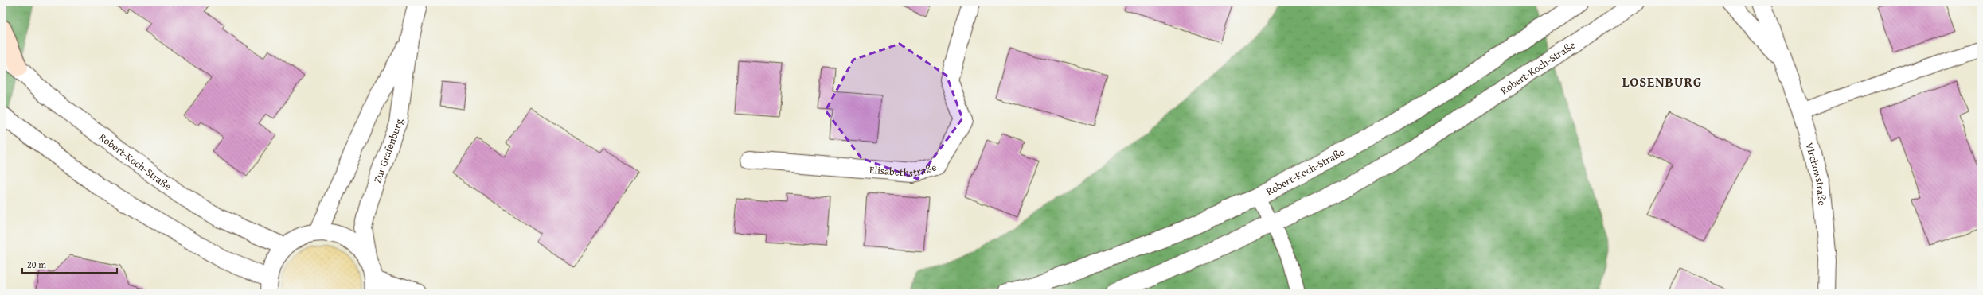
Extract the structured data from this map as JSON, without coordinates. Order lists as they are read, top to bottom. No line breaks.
{"streets":{"street":["Robert-Koch-Straße","Zur Grafenburg","Elisabethstraße","Virchowstraße"]},"districts":["LOSENBURG"],"scale_bar":"20 m"}
